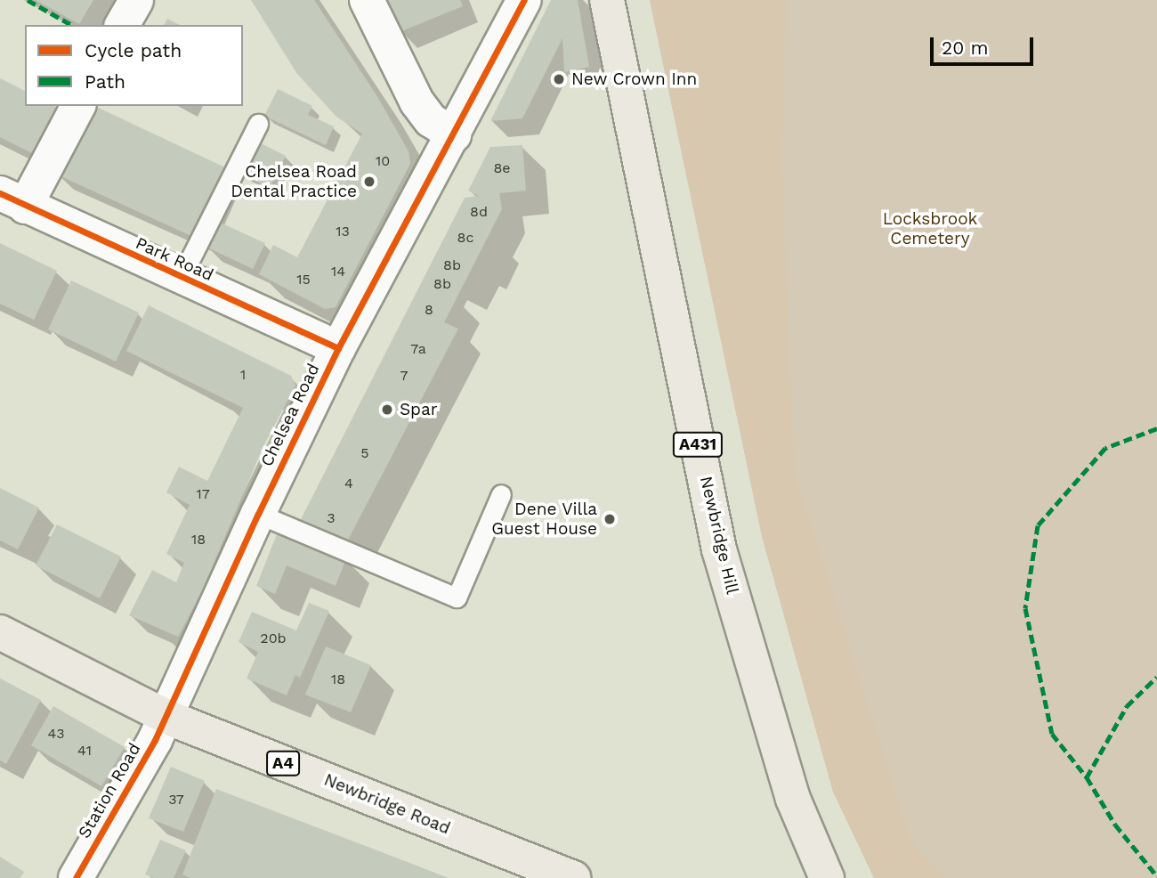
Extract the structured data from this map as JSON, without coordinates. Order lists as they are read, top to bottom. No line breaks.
{"streets":{"main road":["A431","Newbridge Hill","A4","Newbridge Road"],"street":["Park Road","Chelsea Road","Station Road"]},"crossings":[["Park Road","Chelsea Road"],["Chelsea Road","Station Road"],["Chelsea Road","Newbridge Road"],["Station Road","Newbridge Road"]],"parks":["Locksbrook Cemetery"],"places":["New Crown Inn","Chelsea Road Dental Practice","Spar","Dene Villa Guest House"],"house_numbers":["10","8e","8d","13","8c","8b","14","15","8b","8","7a","1","7","5","4","17","3","18","20b","18","43","41","37"],"legend":["Cycle path","Path"],"scale_bar":"20 m"}
